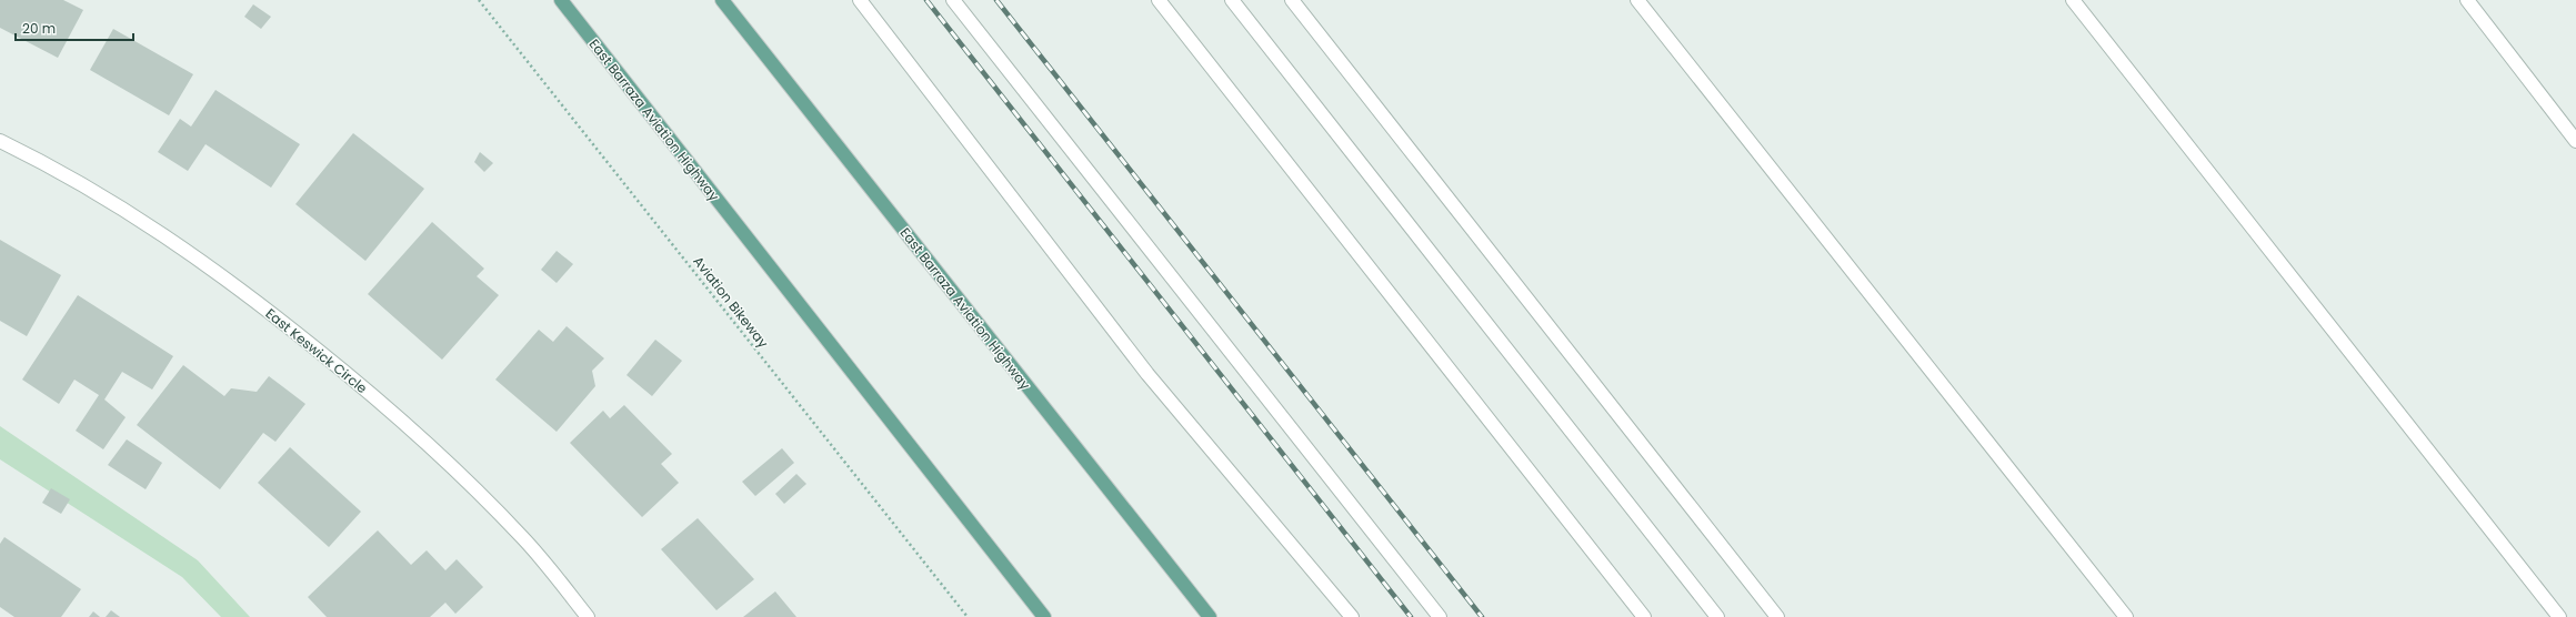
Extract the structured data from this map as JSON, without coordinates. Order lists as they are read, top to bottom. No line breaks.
{"streets":{"main road":["East Barraza Aviation Highway"],"street":["East Keswick Circle"],"path":["Aviation Bikeway"]},"scale_bar":"20 m"}
